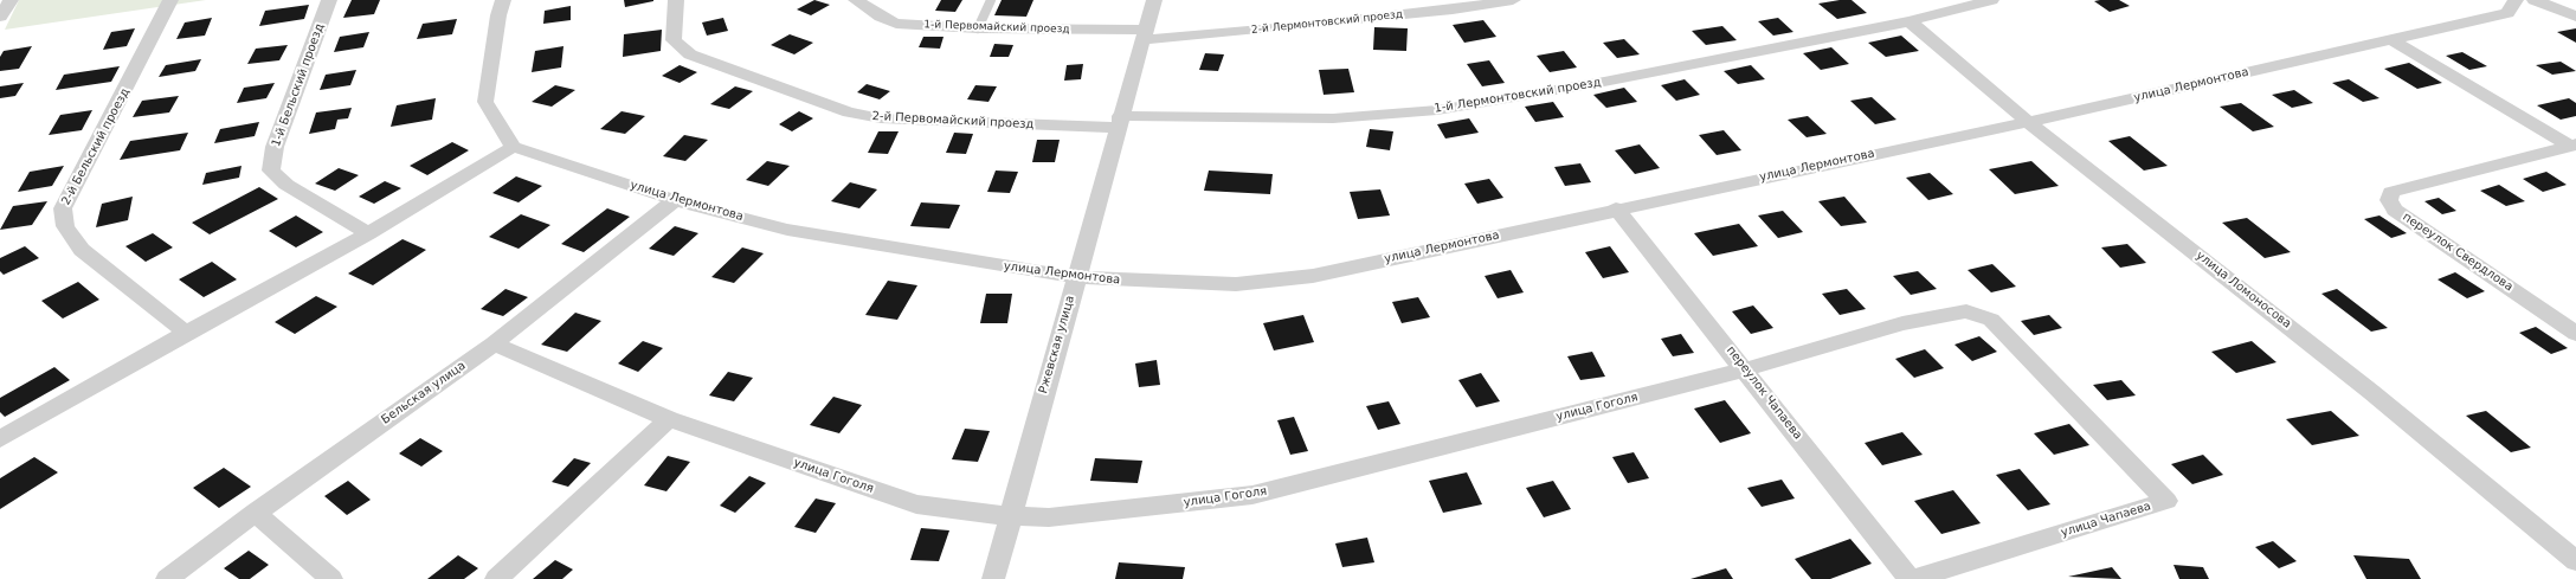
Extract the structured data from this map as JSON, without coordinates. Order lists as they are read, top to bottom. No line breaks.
{"streets":{"street":["2-й Лермонтовский проезд","1-й Первомайский проезд","1-й Бельский проезд","улица Лермонтова","1-й Лермонтовский проезд","2-й Первомайский проезд","2-й Бельский проезд","переулок Свердлова","улица Ломоносова","Ржевская улица","Бельская улица","переулок Чапаева","улица Гоголя","улица Чапаева"]},"crossings":[["2-й Лермонтовский проезд","1-й Первомайский проезд"],["2-й Лермонтовский проезд","Ржевская улица"],["1-й Первомайский проезд","Ржевская улица"],["улица Лермонтова","улица Ломоносова"],["улица Лермонтова","Ржевская улица"],["улица Лермонтова","Бельская улица"],["улица Лермонтова","переулок Чапаева"],["1-й Лермонтовский проезд","2-й Первомайский проезд"],["1-й Лермонтовский проезд","улица Ломоносова"],["1-й Лермонтовский проезд","Ржевская улица"],["2-й Первомайский проезд","Ржевская улица"],["Ржевская улица","улица Гоголя"],["Бельская улица","улица Гоголя"],["переулок Чапаева","улица Гоголя"],["улица Гоголя","улица Чапаева"]]}
